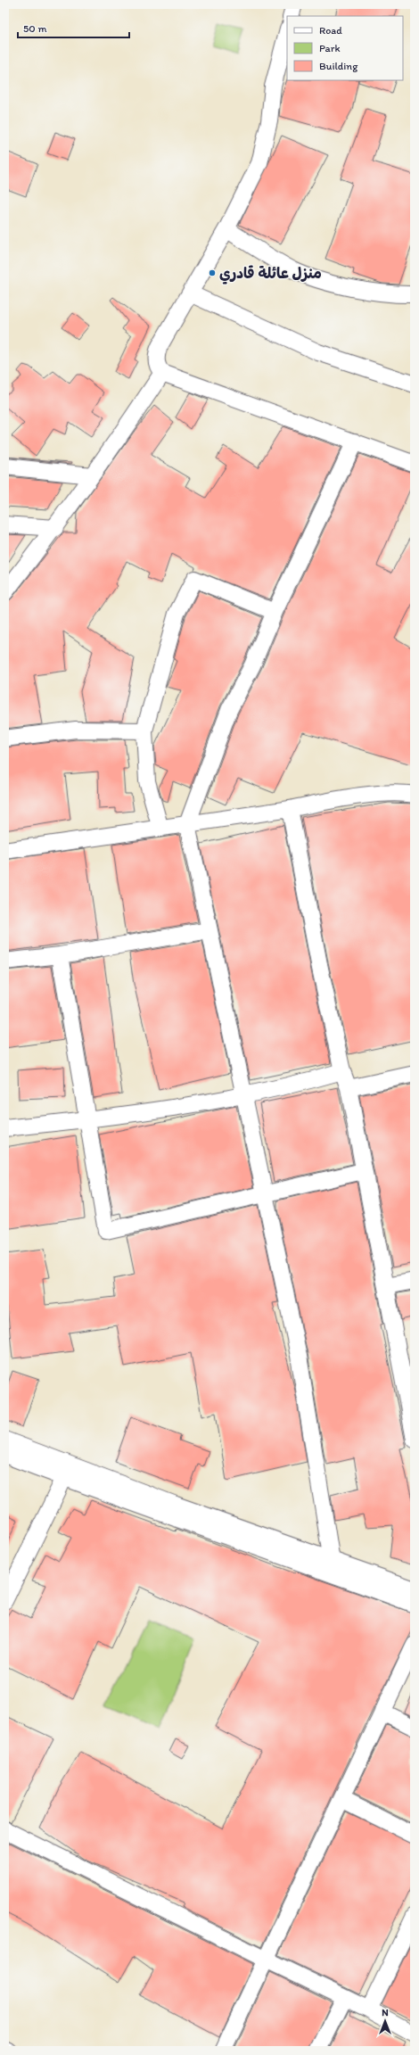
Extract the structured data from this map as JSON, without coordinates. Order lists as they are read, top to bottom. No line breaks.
{"places":["منزل عائلة قادري"],"legend":["Road","Park","Building"],"scale_bar":"50 m","north":"top"}
